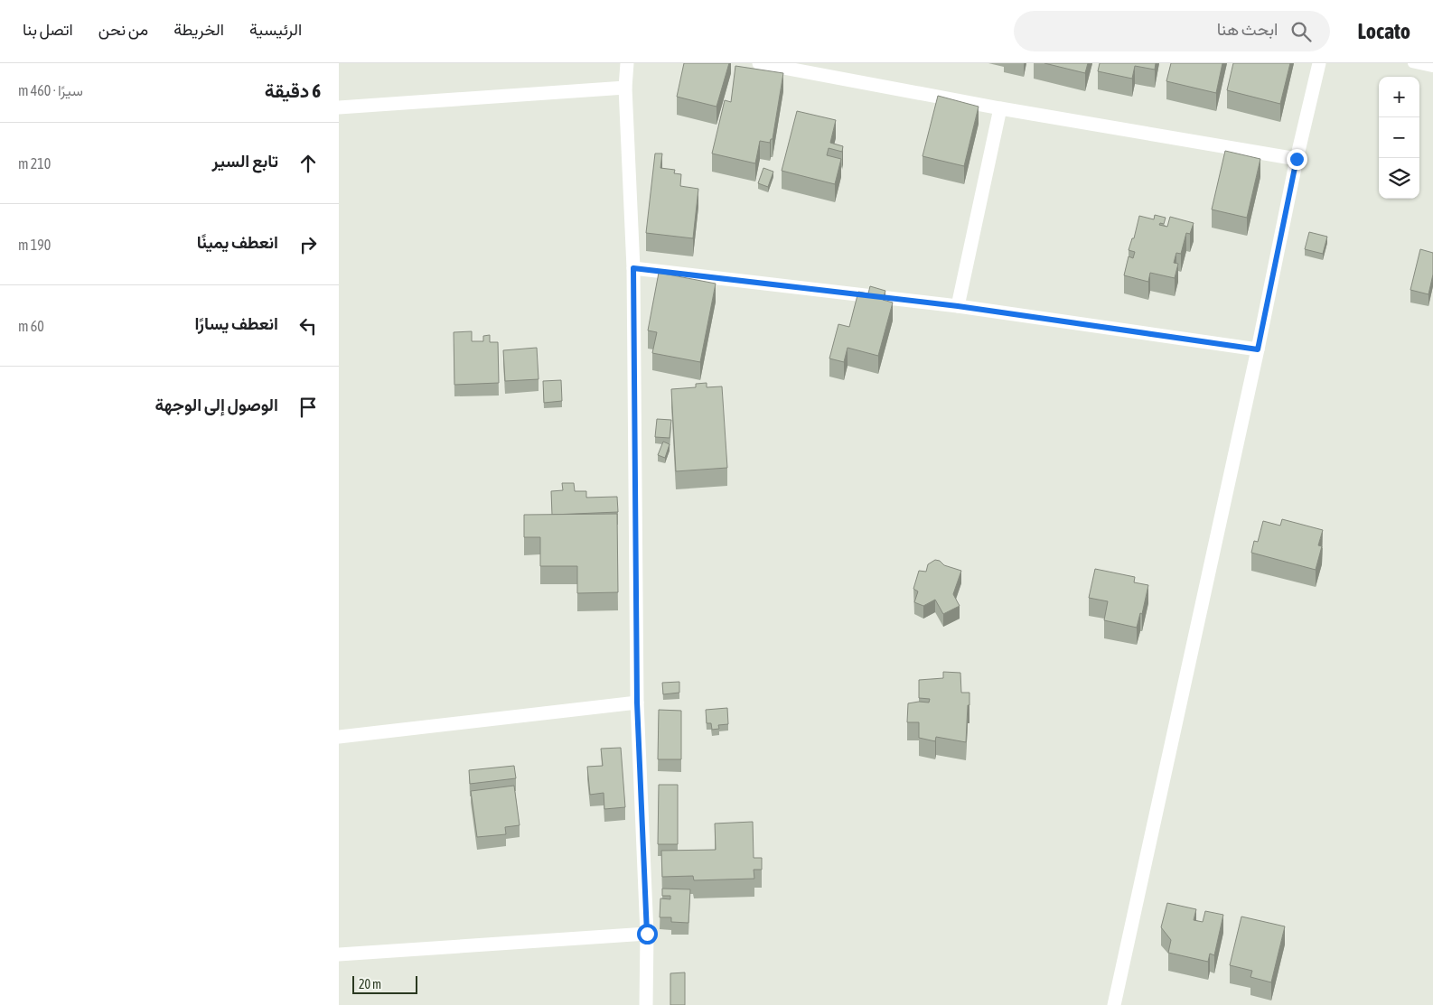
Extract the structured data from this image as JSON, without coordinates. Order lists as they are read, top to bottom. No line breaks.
{"scale_bar":"20 m","page":{"header":"Locato","search":"ابحث هنا","nav":["الرئيسية","الخريطة","من نحن","اتصل بنا"],"heading":["6 دقيقة","سيرًا · 460 m"],"map_buttons":["+","−"],"list":[["تابع السير","210 m"],["انعطف يمينًا","190 m"],["انعطف يسارًا","60 m"],"الوصول إلى الوجهة"],"scale":"20 m"}}
